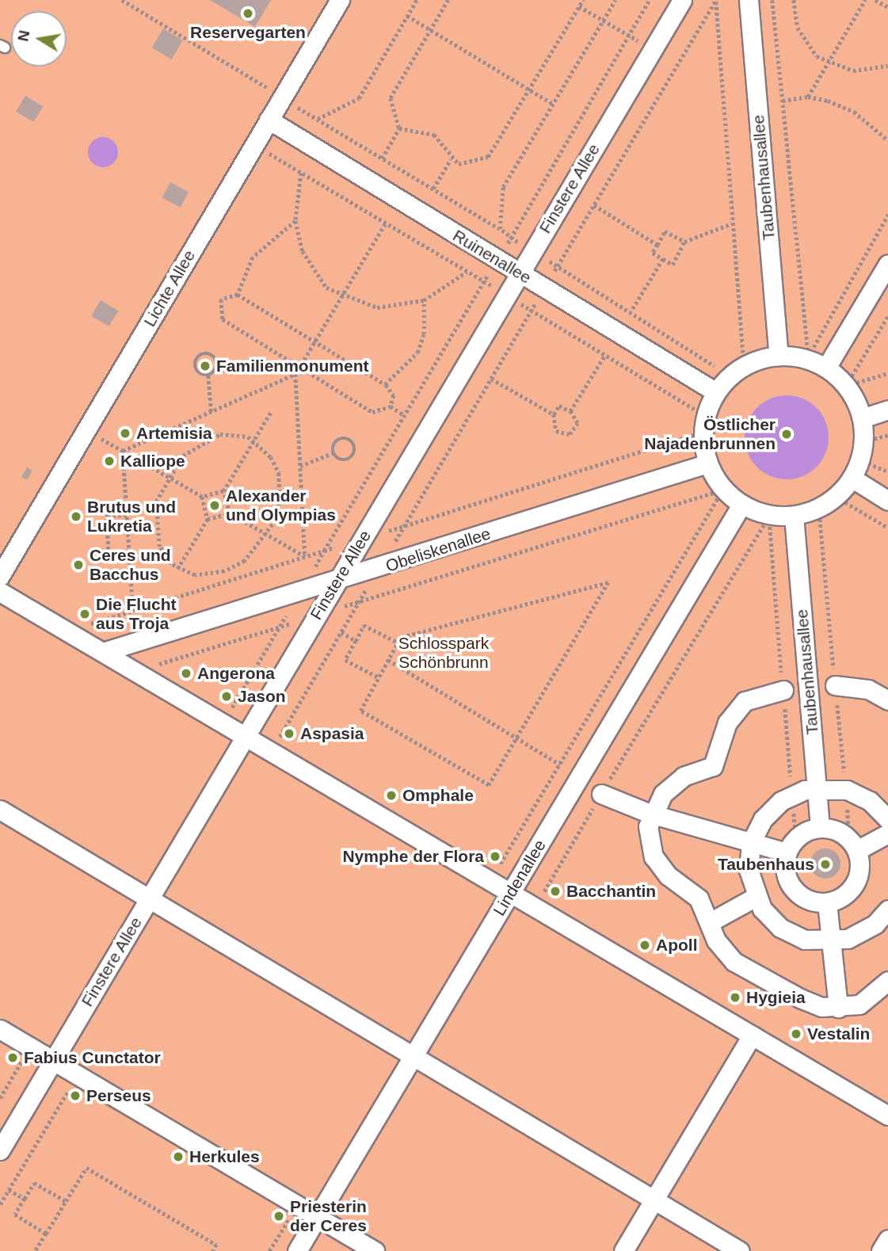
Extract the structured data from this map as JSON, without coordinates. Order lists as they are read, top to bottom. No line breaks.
{"streets":{"street":["Taubenhausallee","Finstere Allee","Ruinenallee","Lichte Allee","Obeliskenallee","Lindenallee"]},"crossings":[["Taubenhausallee","Ruinenallee"],["Taubenhausallee","Obeliskenallee"],["Taubenhausallee","Lindenallee"],["Finstere Allee","Ruinenallee"],["Finstere Allee","Obeliskenallee"],["Ruinenallee","Lichte Allee"],["Ruinenallee","Obeliskenallee"],["Ruinenallee","Lindenallee"],["Obeliskenallee","Lindenallee"]],"parks":["Schlosspark Schönbrunn"],"places":["Reservegarten","Familienmonument","Artemisia","Östlicher Najadenbrunnen","Kalliope","Alexander und Olympias","Brutus und Lukretia","Ceres und Bacchus","Die Flucht aus Troja","Angerona","Jason","Aspasia","Omphale","Nymphe der Flora","Taubenhaus","Bacchantin","Apoll","Hygieia","Vestalin","Fabius Cunctator","Perseus","Herkules","Priesterin der Ceres"],"north":"left"}
